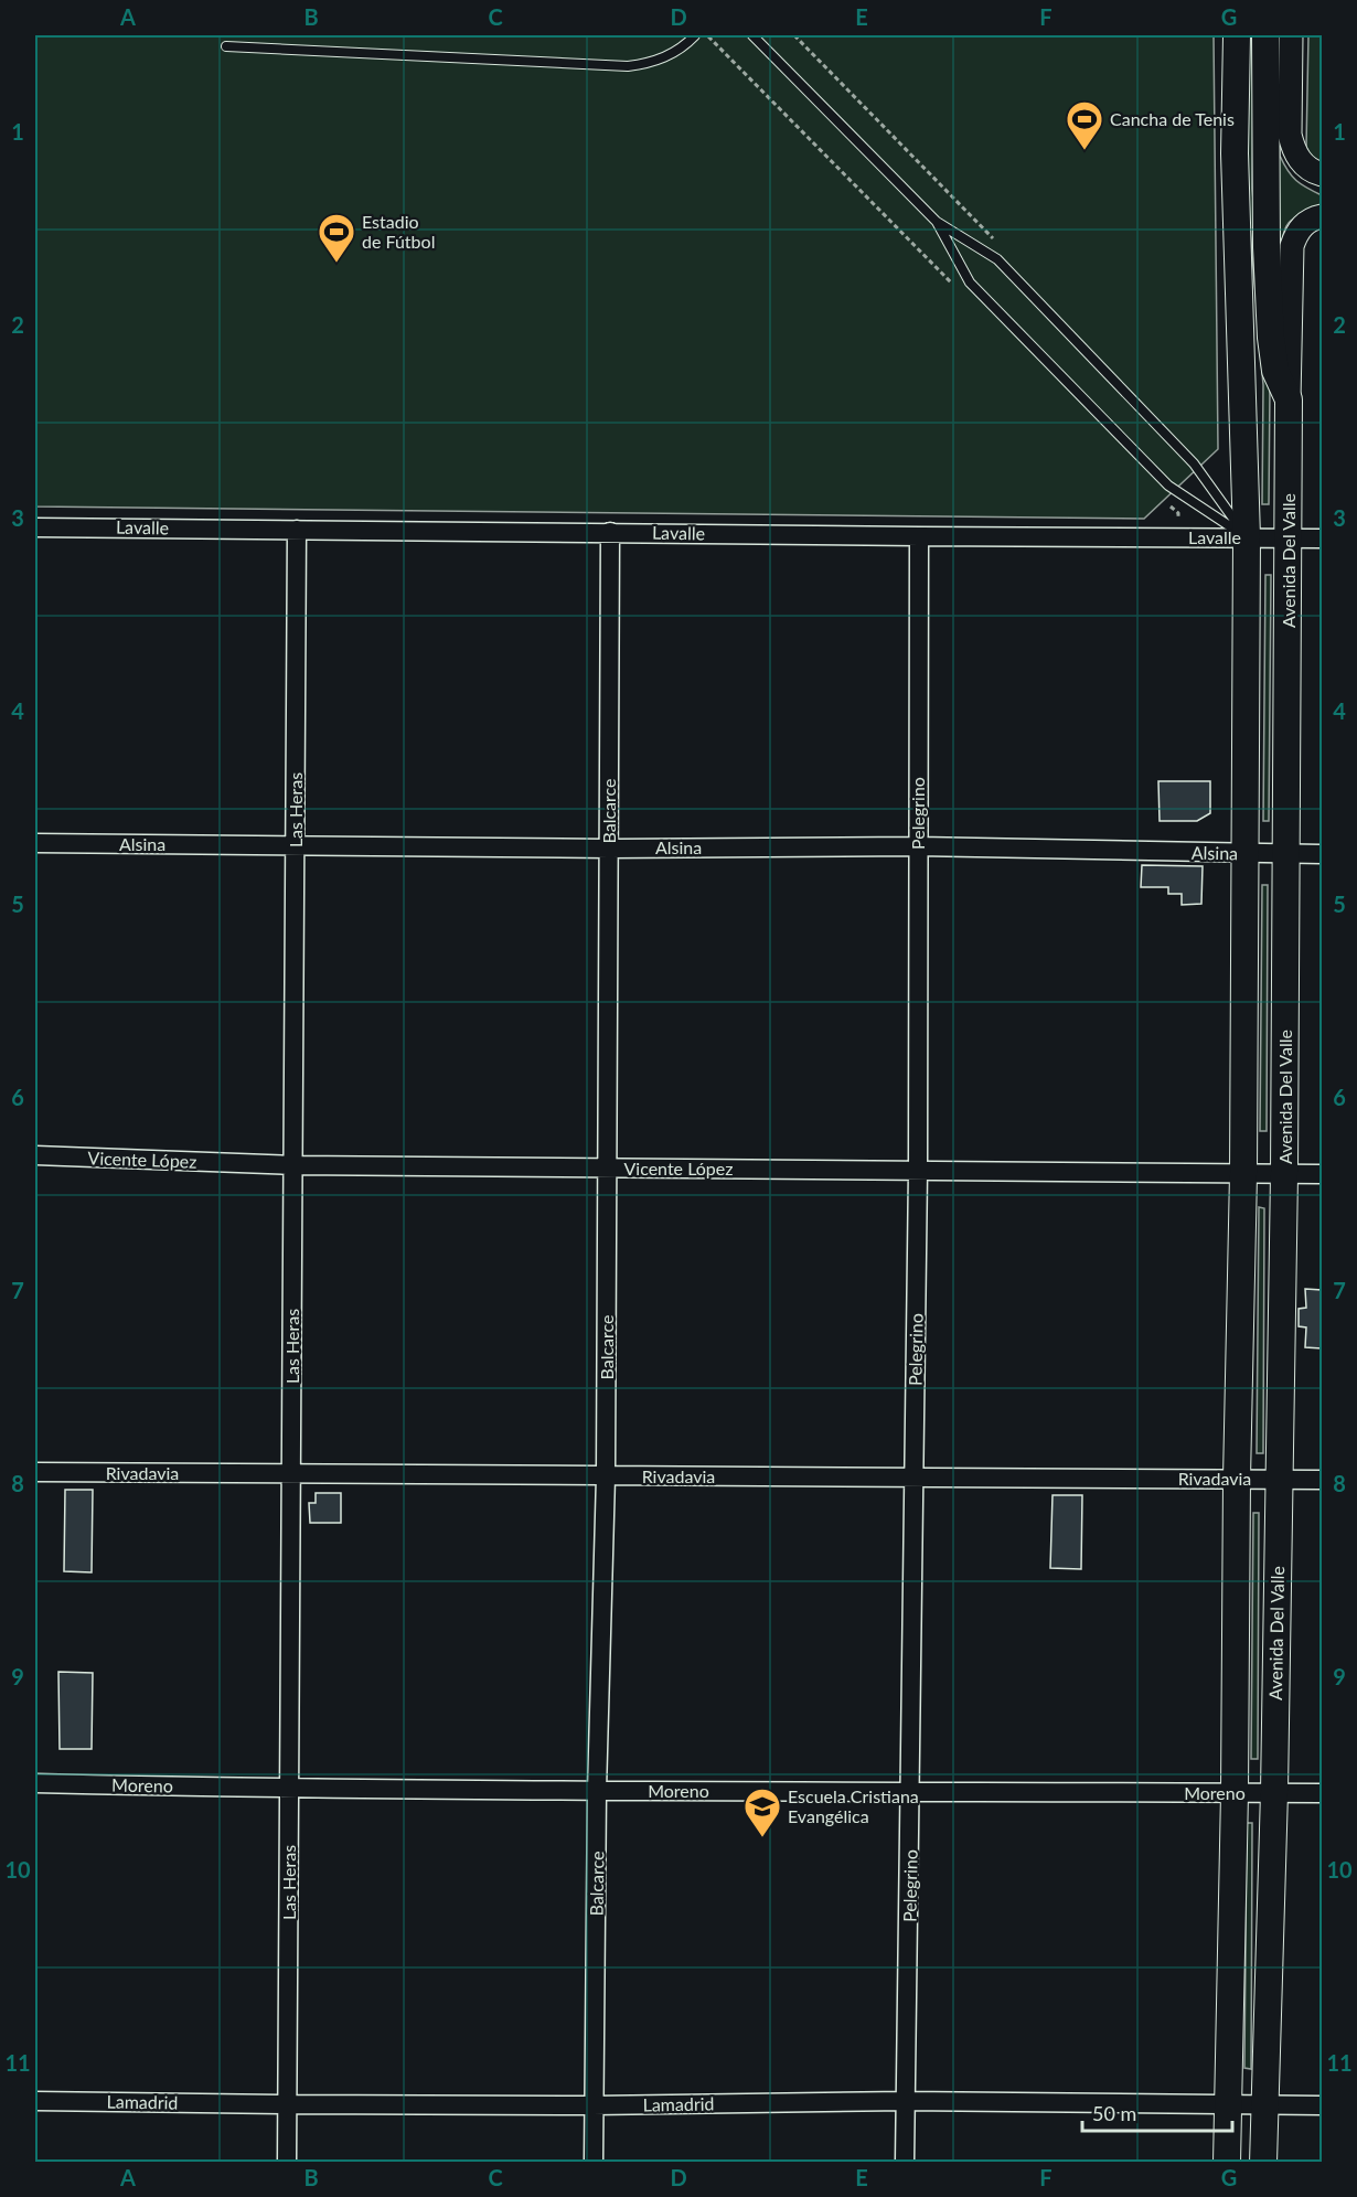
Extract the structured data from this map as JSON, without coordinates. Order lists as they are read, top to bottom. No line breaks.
{"streets":{"main road":["Avenida Del Valle"],"street":["Lavalle","Las Heras","Balcarce","Pelegrino","Alsina","Vicente López","Rivadavia","Moreno","Lamadrid"]},"crossings":[["Lavalle","Avenida Del Valle"],["Lavalle","Las Heras"],["Lavalle","Balcarce"],["Lavalle","Pelegrino"],["Avenida Del Valle","Alsina"],["Avenida Del Valle","Vicente López"],["Avenida Del Valle","Rivadavia"],["Avenida Del Valle","Moreno"],["Avenida Del Valle","Lamadrid"],["Las Heras","Alsina"],["Las Heras","Vicente López"],["Las Heras","Rivadavia"],["Las Heras","Moreno"],["Las Heras","Lamadrid"],["Balcarce","Alsina"],["Balcarce","Vicente López"],["Balcarce","Rivadavia"],["Balcarce","Moreno"],["Balcarce","Lamadrid"],["Pelegrino","Alsina"],["Pelegrino","Vicente López"],["Pelegrino","Rivadavia"],["Pelegrino","Moreno"],["Pelegrino","Lamadrid"]],"places":{"sports":["Cancha de Tenis","Estadio de Fútbol"],"school or university":["Escuela Cristiana Evangélica"]},"scale_bar":"50 m","grid":{"columns":["A","B","C","D","E","F","G"],"rows":["1","2","3","4","5","6","7","8","9","10","11"]}}
